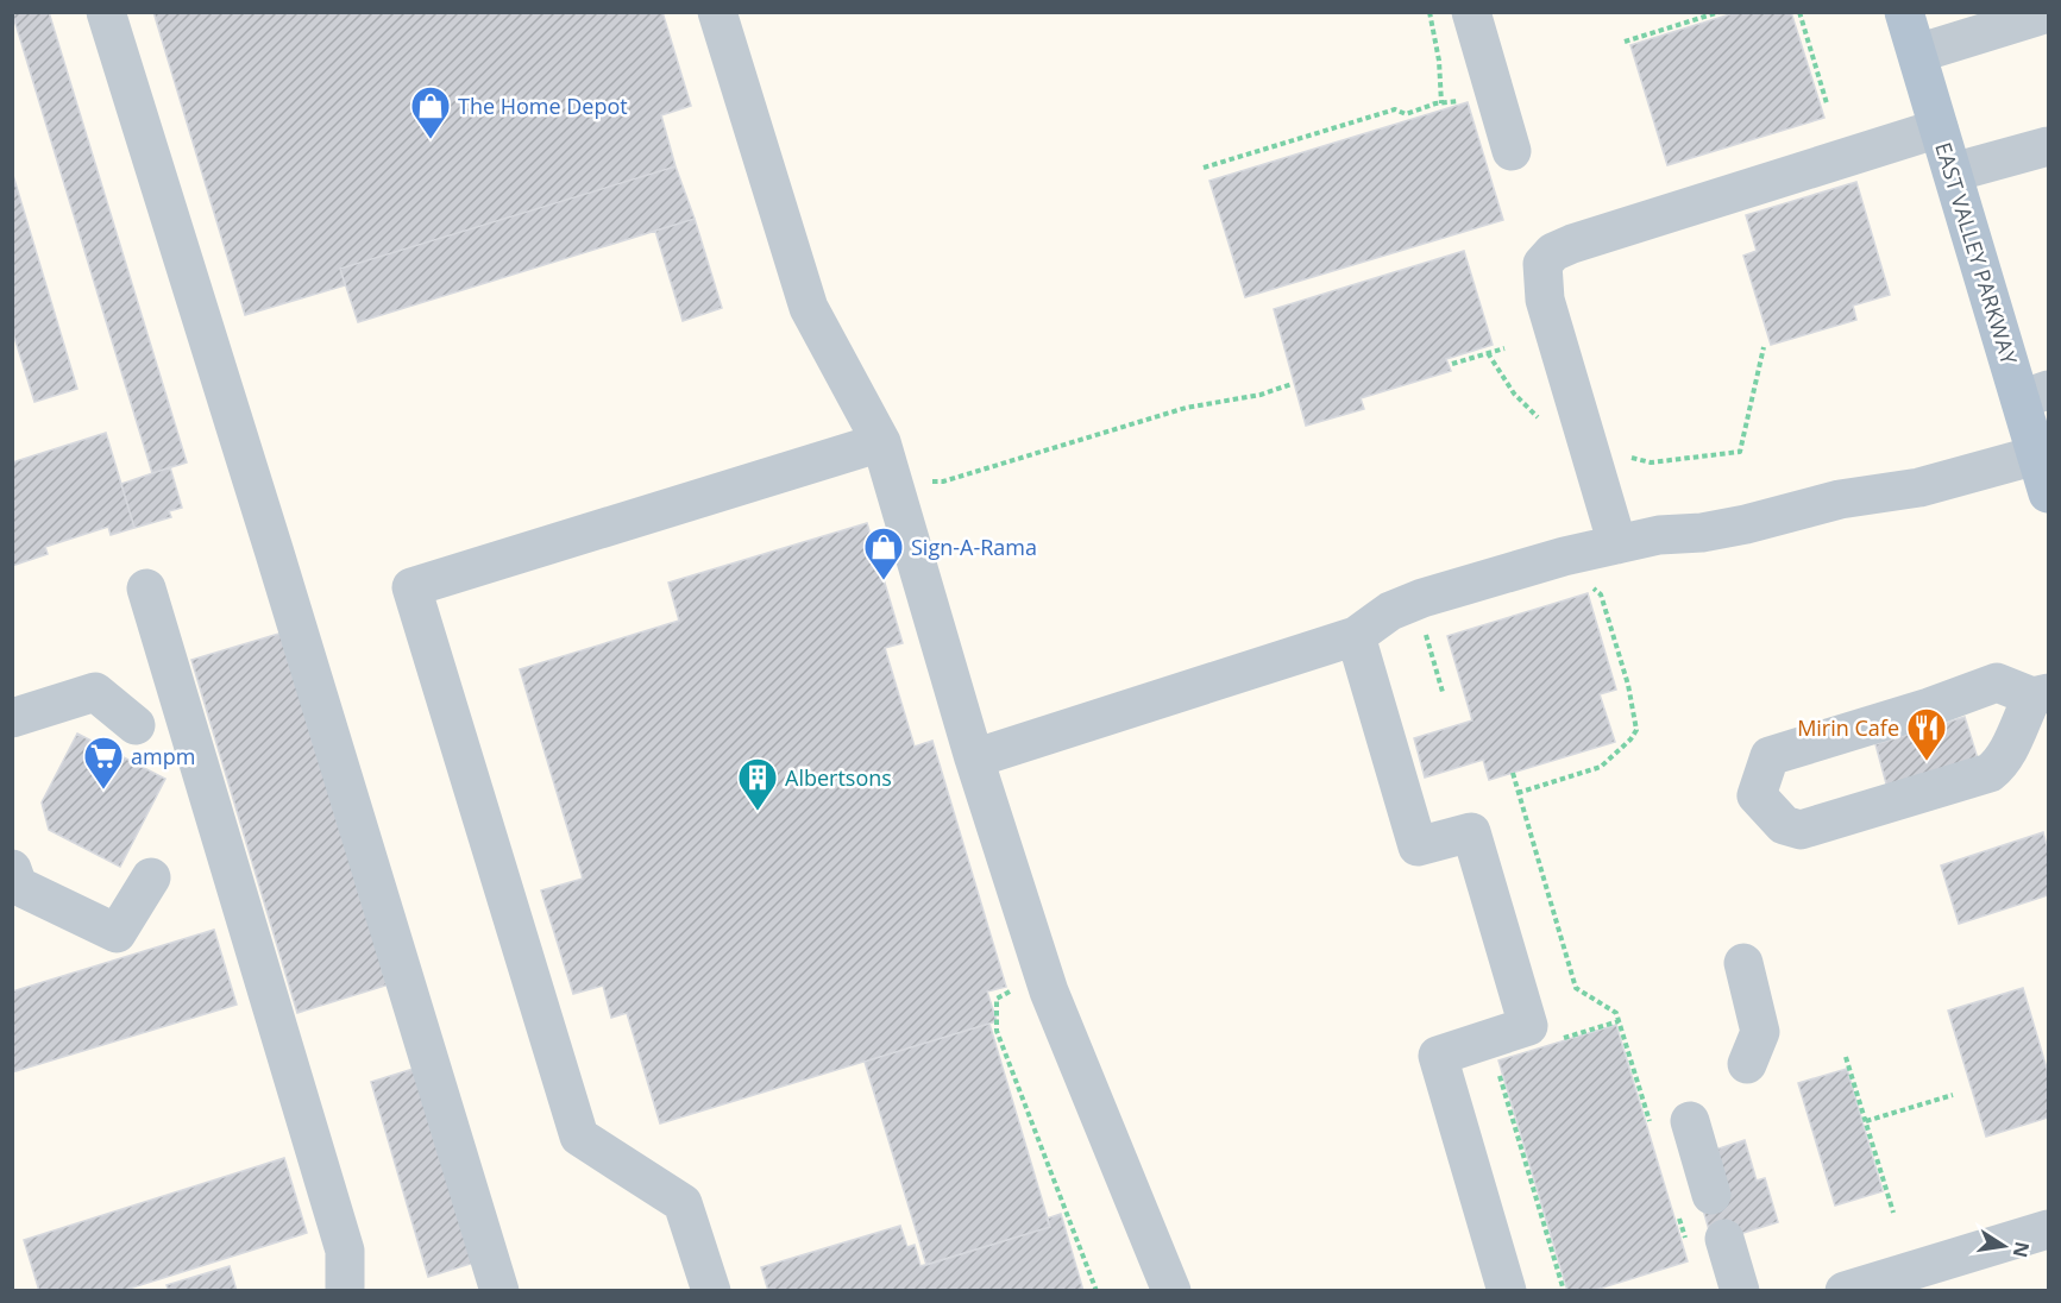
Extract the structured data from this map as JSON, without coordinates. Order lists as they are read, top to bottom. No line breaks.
{"streets":{"main road":["EAST VALLEY PARKWAY"]},"places":{"shop":["The Home Depot","Sign-A-Rama"],"restaurant":["Mirin Cafe"],"supermarket":["ampm"],"building":["Albertsons"]},"north":"right"}
